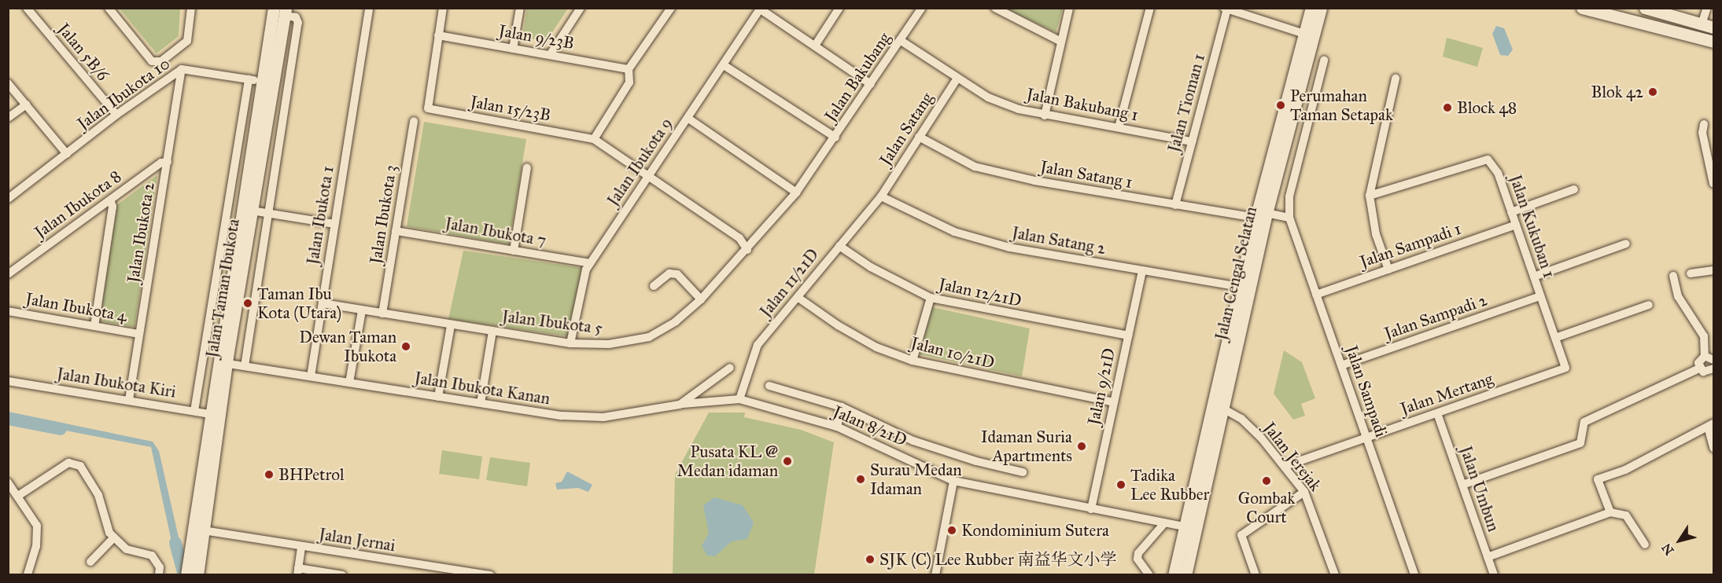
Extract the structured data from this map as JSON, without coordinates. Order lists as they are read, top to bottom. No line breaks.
{"streets":{"street":["Jalan 9/23B","Jalan 5B/6","Jalan Bakubang","Jalan Ibukota 10","Jalan Tioman 1","Jalan Bakubang 1","Jalan 15/23B","Jalan Satang","Jalan Ibukota 9","Jalan Satang 1","Jalan Ibukota 8","Jalan Ibukota 3","Jalan Ibukota 1","Jalan Kukuban 1","Jalan Ibukota 7","Jalan Ibukota 2","Jalan Satang 2","Jalan Sampadi 1","Jalan Cengal Selatan","Jalan 11/21D","Jalan Taman Ibukota","Jalan 12/21D","Jalan Ibukota 4","Jalan Sampadi 2","Jalan Ibukota 5","Jalan 10/21D","Jalan Ibukota Kiri","Jalan 9/21D","Jalan Ibukota Kanan","Jalan Sampadi","Jalan Mertang","Jalan 8/21D","Jalan Jerejak","Jalan Umbun","Jalan Jernai"]},"crossings":[["Jalan 9/23B","Jalan 15/23B"],["Jalan 5B/6","Jalan Ibukota 10"],["Jalan Bakubang","Jalan Bakubang 1"],["Jalan Bakubang","Jalan Ibukota 5"],["Jalan Ibukota 10","Jalan Ibukota 2"],["Jalan Ibukota 10","Jalan Taman Ibukota"],["Jalan Tioman 1","Jalan Bakubang 1"],["Jalan Tioman 1","Jalan Satang 1"],["Jalan Bakubang 1","Jalan Satang"],["Jalan Satang","Jalan Satang 1"],["Jalan Satang","Jalan Satang 2"],["Jalan Satang","Jalan 11/21D"],["Jalan Ibukota 9","Jalan Ibukota 7"],["Jalan Ibukota 9","Jalan Ibukota 5"],["Jalan Satang 1","Jalan Cengal Selatan"],["Jalan Ibukota 8","Jalan Ibukota 2"],["Jalan Ibukota 3","Jalan Ibukota 7"],["Jalan Ibukota 3","Jalan Ibukota 5"],["Jalan Ibukota 1","Jalan Ibukota 5"],["Jalan Ibukota 1","Jalan Ibukota Kanan"],["Jalan Kukuban 1","Jalan Sampadi 1"],["Jalan Kukuban 1","Jalan Sampadi 2"],["Jalan Kukuban 1","Jalan Mertang"],["Jalan Ibukota 2","Jalan Ibukota 4"],["Jalan Ibukota 2","Jalan Ibukota Kiri"],["Jalan Satang 2","Jalan Cengal Selatan"],["Jalan Satang 2","Jalan 11/21D"],["Jalan Satang 2","Jalan 9/21D"],["Jalan Sampadi 1","Jalan Sampadi"],["Jalan Cengal Selatan","Jalan 8/21D"],["Jalan Cengal Selatan","Jalan Jerejak"],["Jalan 11/21D","Jalan 12/21D"],["Jalan 11/21D","Jalan 10/21D"],["Jalan 11/21D","Jalan 8/21D"],["Jalan Taman Ibukota","Jalan Ibukota Kiri"],["Jalan Taman Ibukota","Jalan Ibukota Kanan"],["Jalan Taman Ibukota","Jalan Jernai"],["Jalan 12/21D","Jalan 9/21D"],["Jalan Sampadi 2","Jalan Sampadi"],["Jalan 10/21D","Jalan 9/21D"],["Jalan 9/21D","Jalan 8/21D"],["Jalan Ibukota Kanan","Jalan 8/21D"],["Jalan Sampadi","Jalan Mertang"],["Jalan Mertang","Jalan Jerejak"],["Jalan Mertang","Jalan Umbun"]],"places":["Blok 42","Perumahan Taman Setapak","Block 48","Taman Ibu Kota (Utara)","Dewan Taman Ibukota","Idaman Suria Apartments","Pusata KL @ Medan idaman","BHPetrol","Surau Medan Idaman","Gombak Court","Tadika Lee Rubber","Kondominium Sutera","SJK (C) Lee Rubber 南益华文小学"],"north":"bottom left"}
